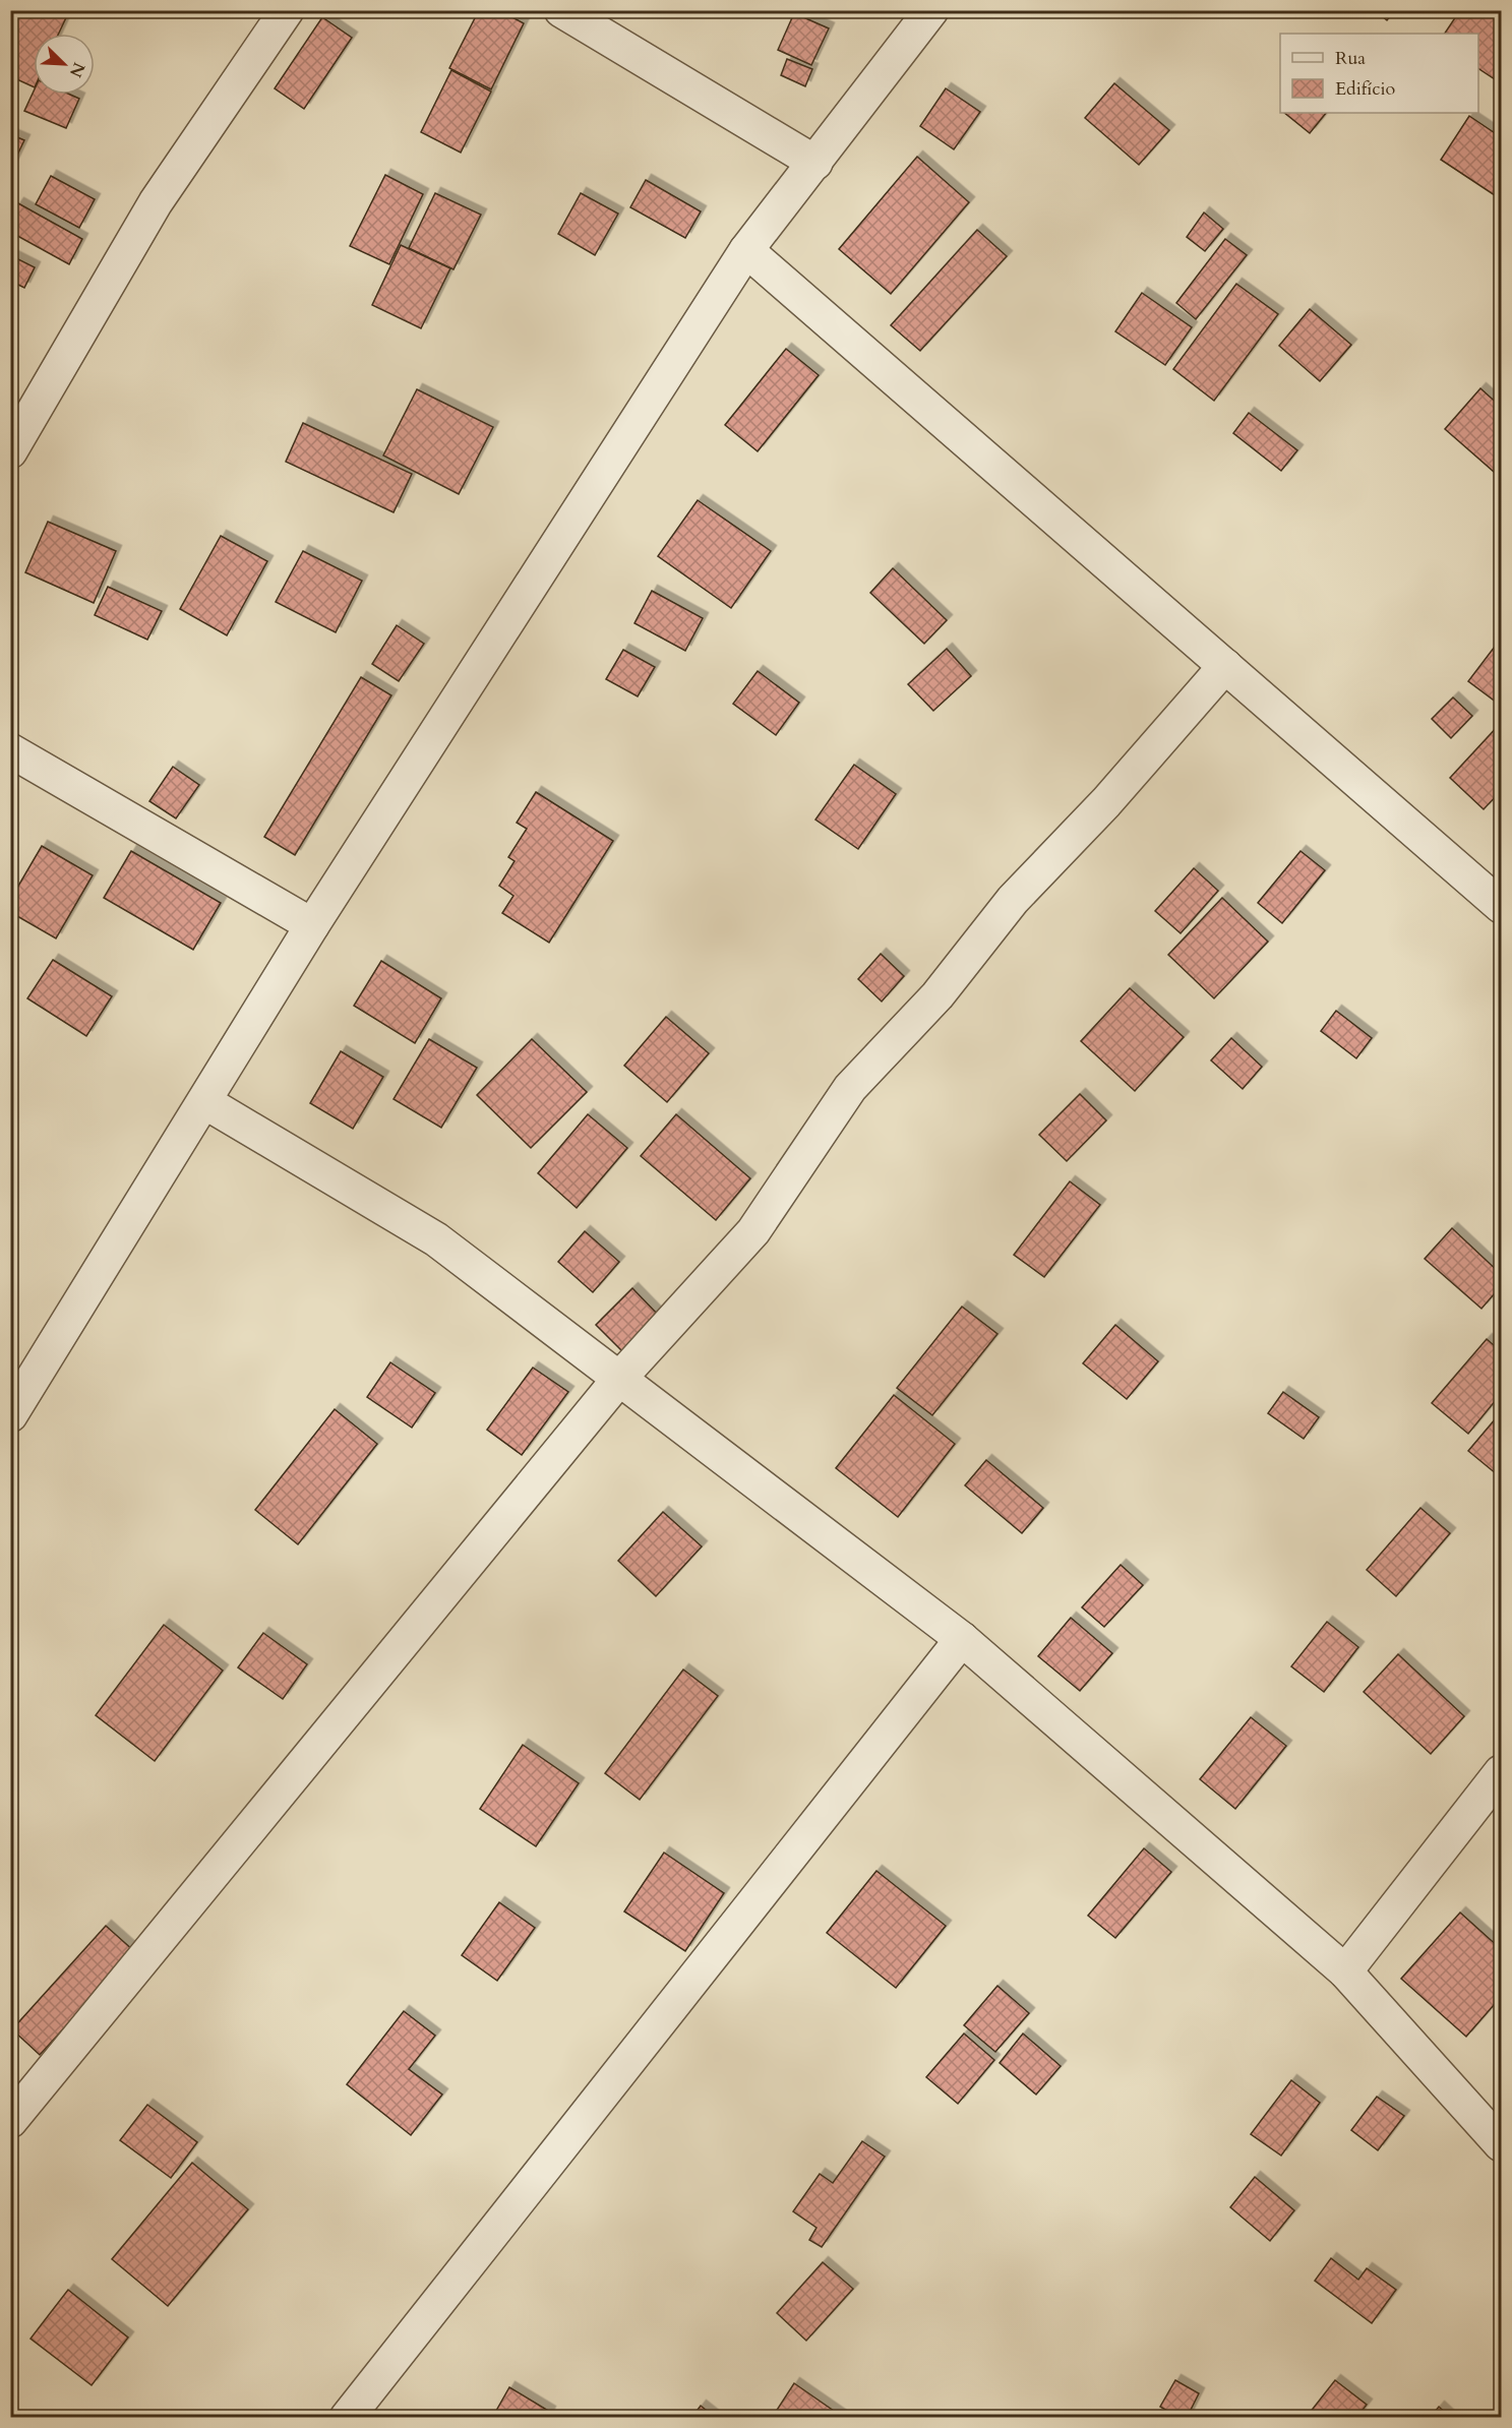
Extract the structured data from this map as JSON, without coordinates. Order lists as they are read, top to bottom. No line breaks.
{"legend":["Rua","Edifício"],"north":"bottom right"}
